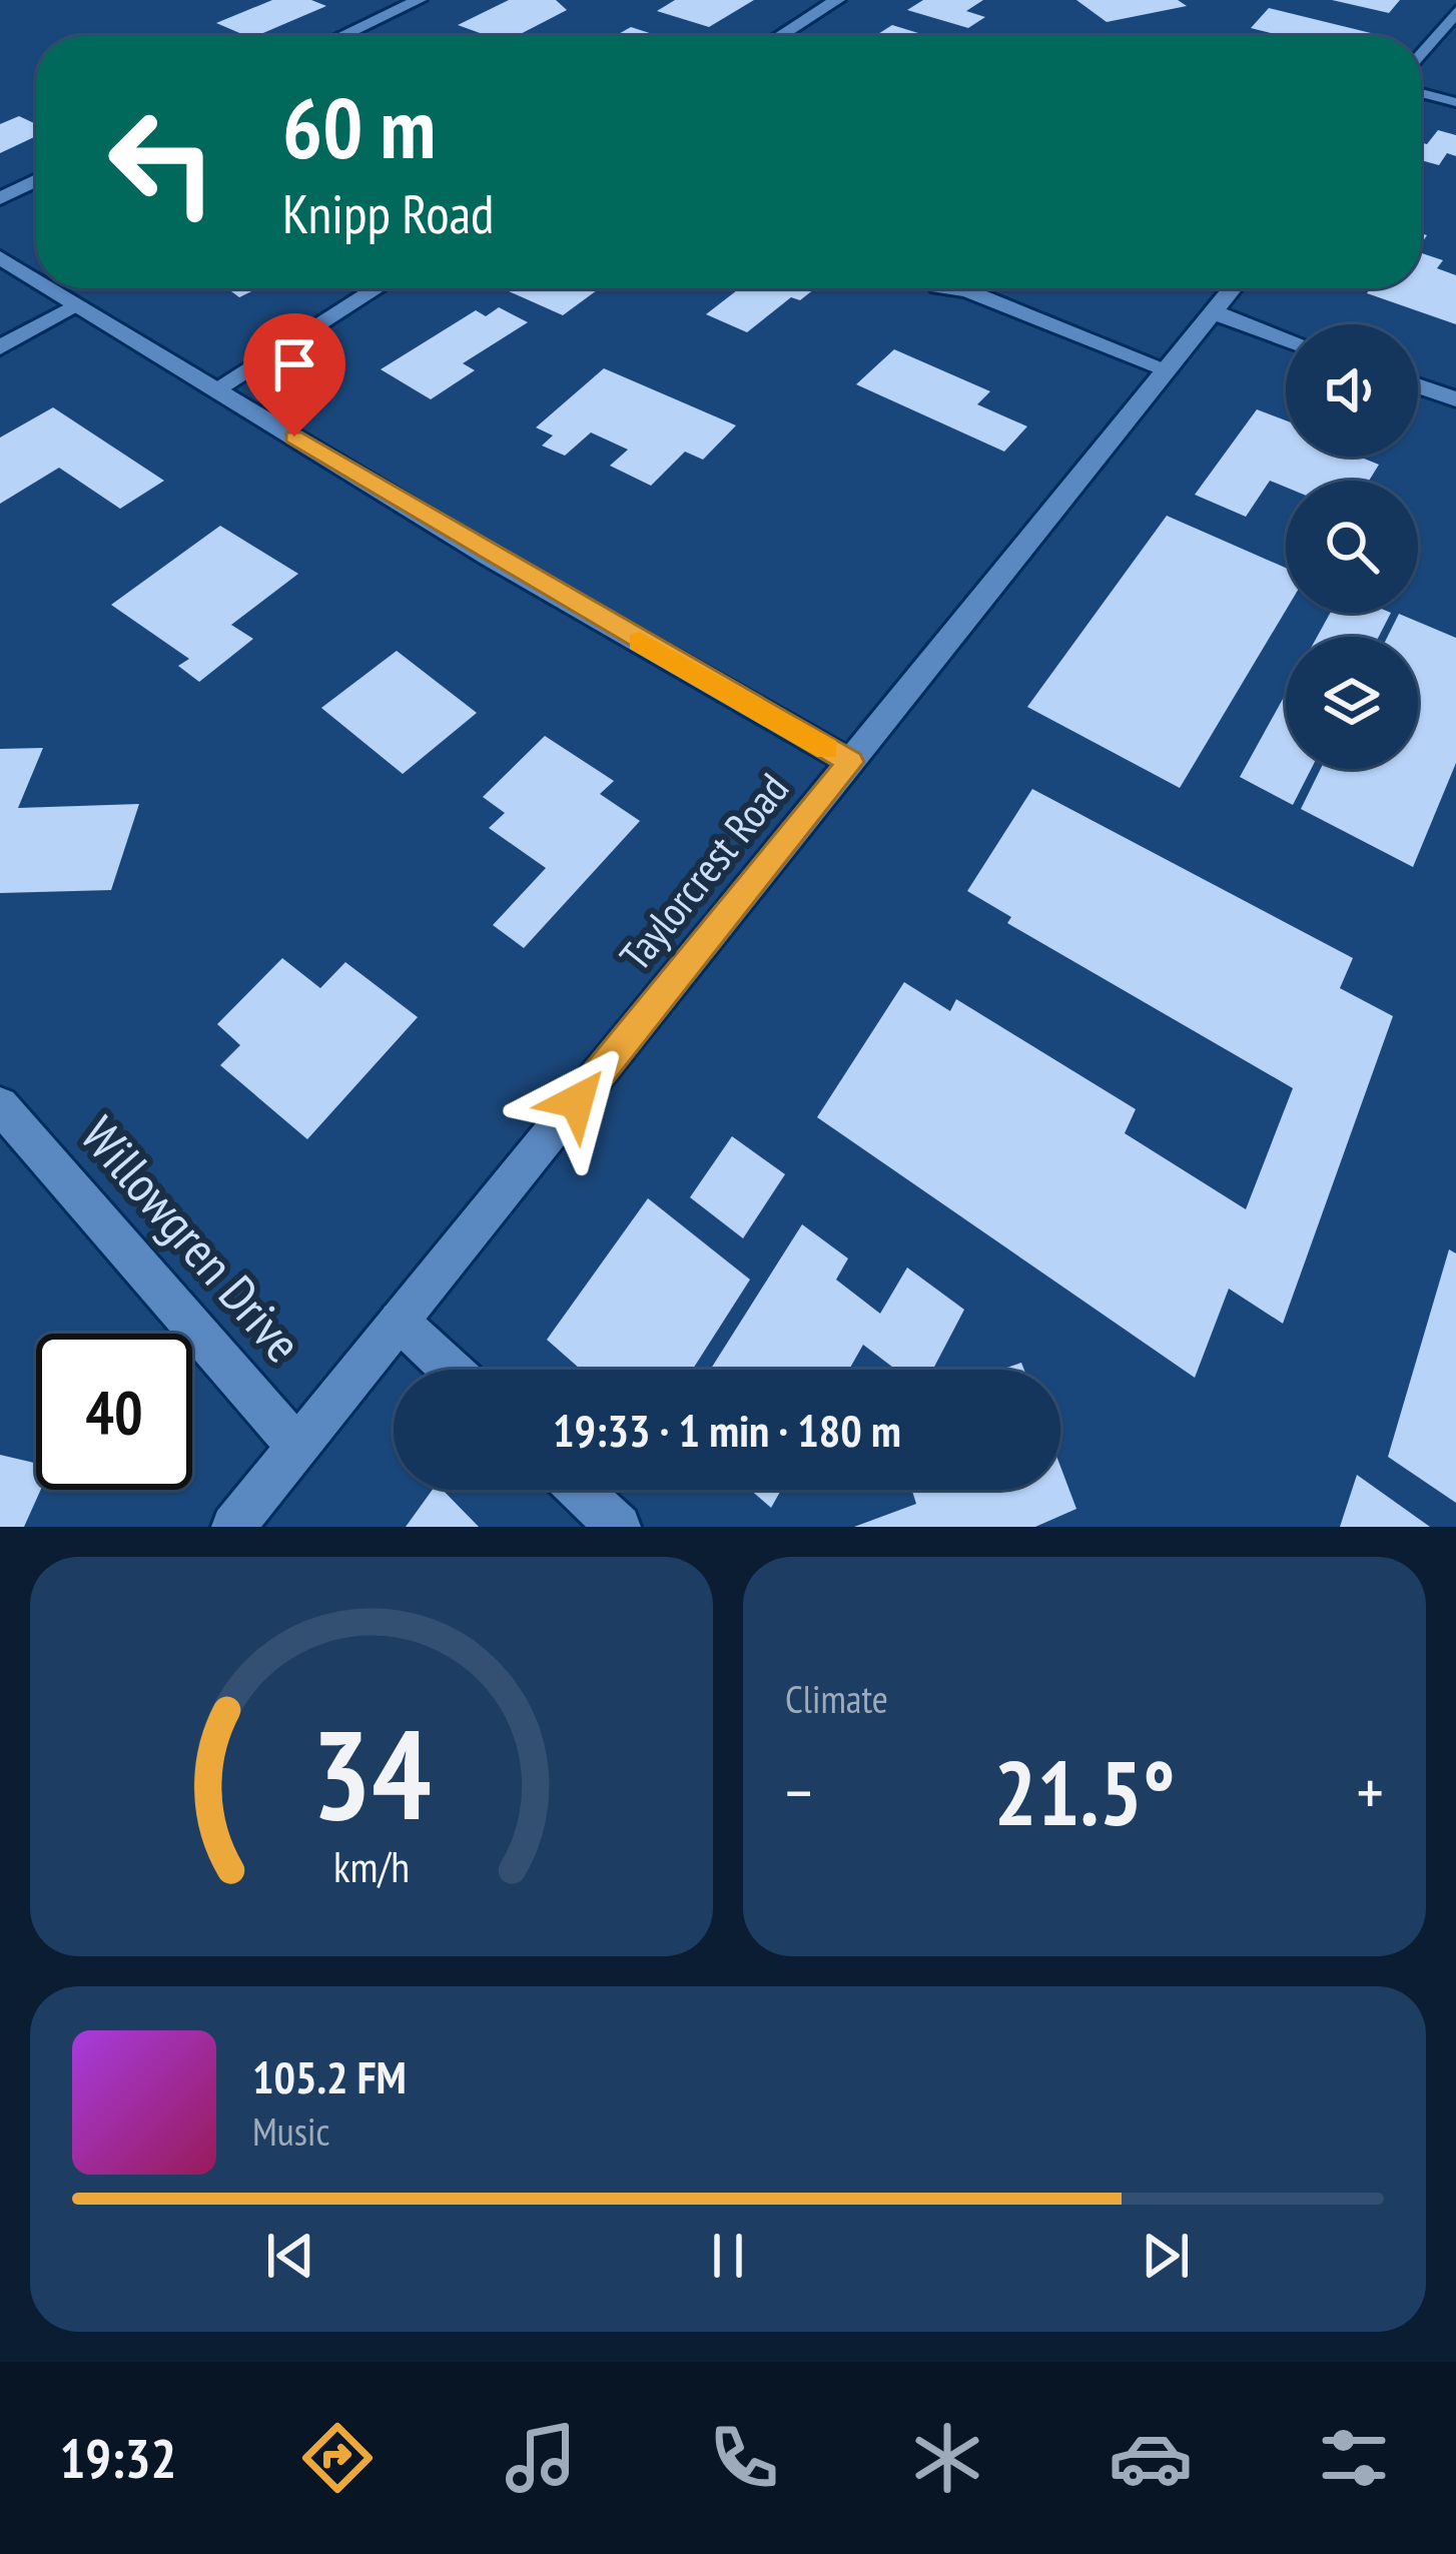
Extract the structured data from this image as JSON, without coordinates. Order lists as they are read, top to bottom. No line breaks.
{"streets":{"street":["Taylorcrest Road","Willowgren Drive"]},"crossings":[["Taylorcrest Road","Willowgren Drive"]],"page":{"turn":["60 m","Knipp Road"],"limit":"40","trip":"19:33 · 1 min · 180 m","tile":"Climate","heat":["−","21.5°","+"],"song":["105.2 FM","Music"],"tabs":"19:32","gauge":["34","km/h"]}}
